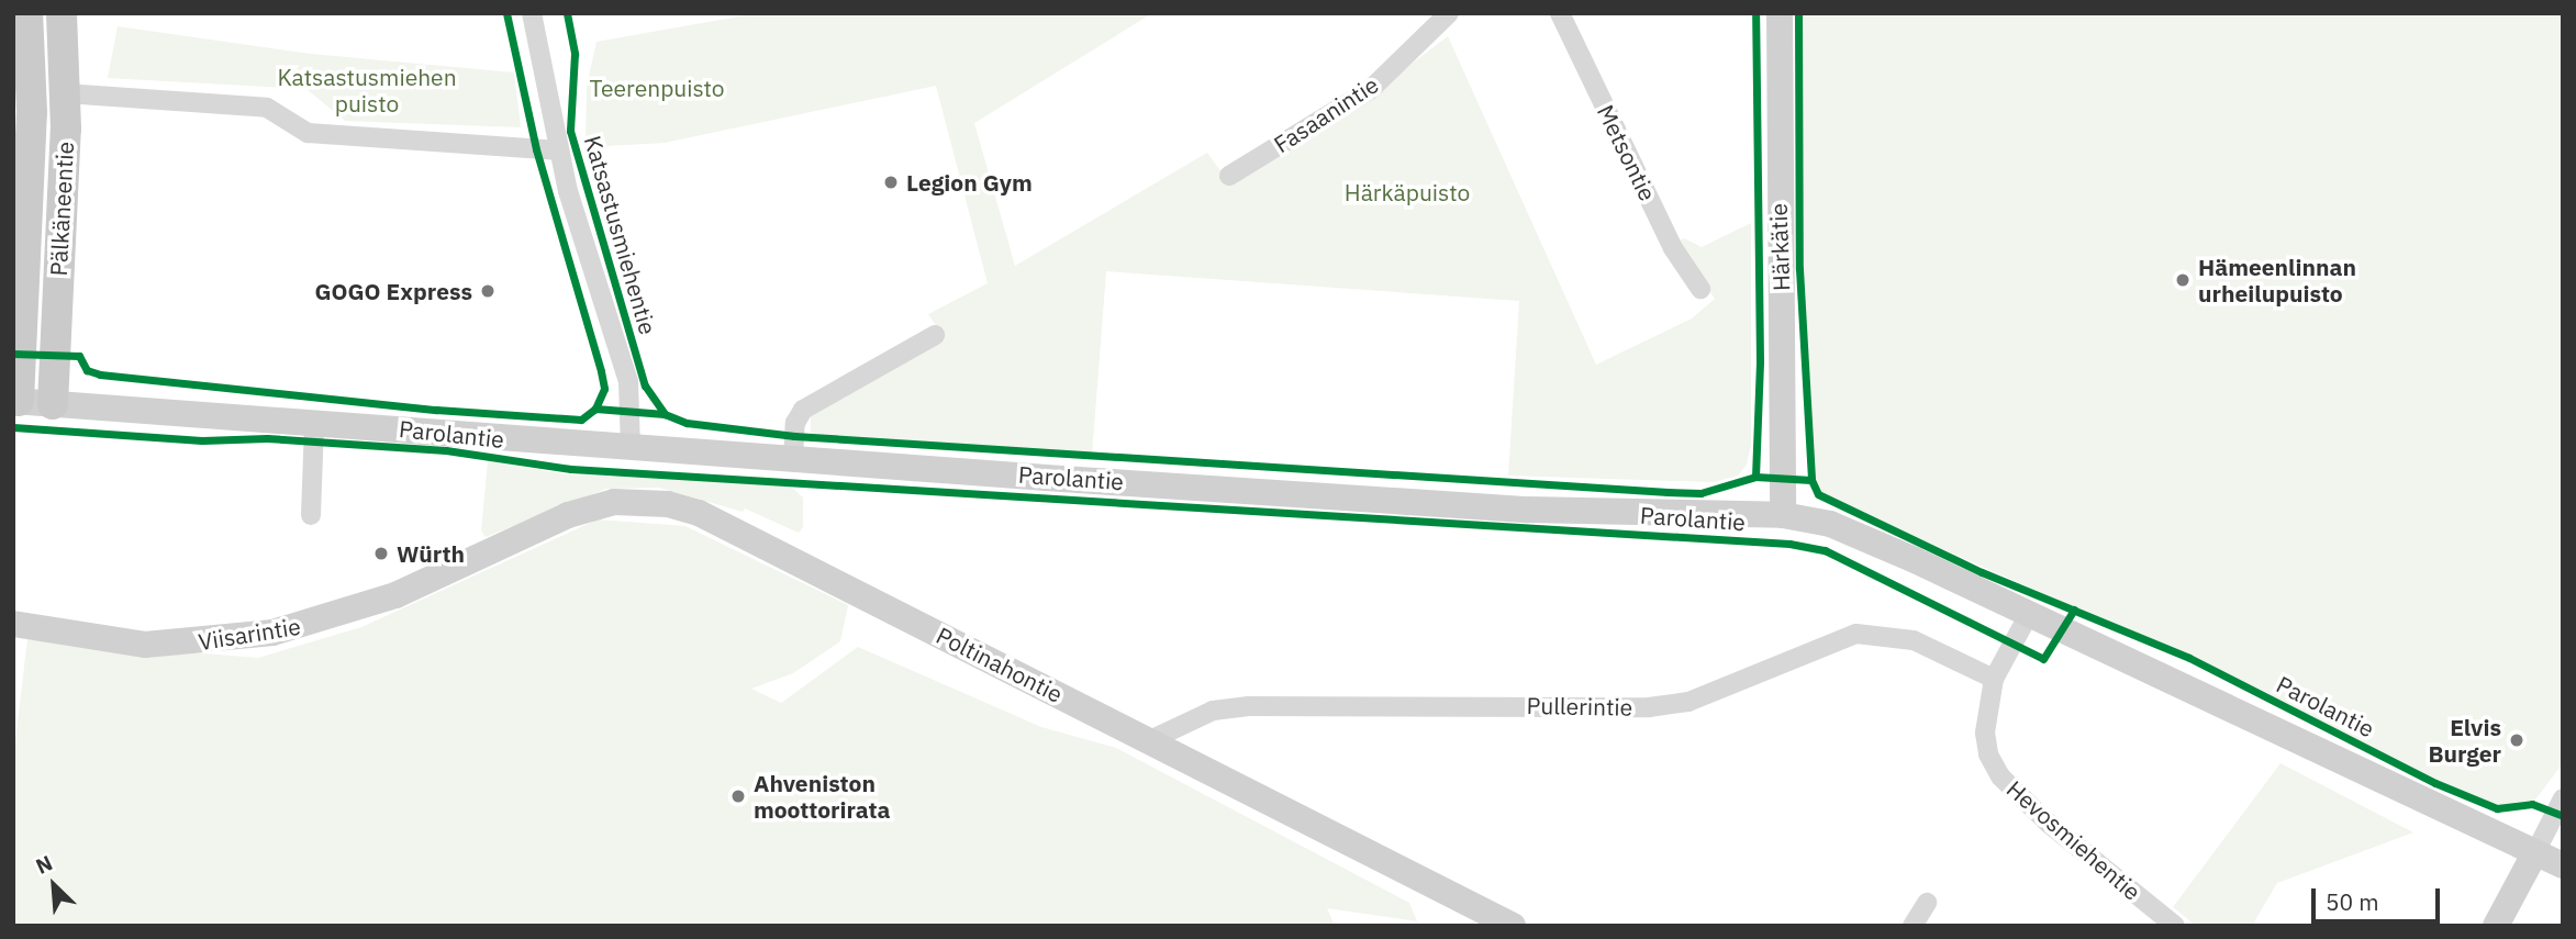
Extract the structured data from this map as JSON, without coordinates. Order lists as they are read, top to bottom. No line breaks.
{"streets":{"main road":["Pälkäneentie","Härkätie","Parolantie","Viisarintie","Poltinahontie"],"street":["Fasaanintie","Metsontie","Katsastusmiehentie","Pullerintie","Hevosmiehentie"]},"crossings":[["Pälkäneentie","Parolantie"],["Katsastusmiehentie","Parolantie"],["Härkätie","Parolantie"],["Parolantie","Hevosmiehentie"],["Viisarintie","Poltinahontie"],["Poltinahontie","Pullerintie"],["Pullerintie","Hevosmiehentie"]],"parks":["Katsastusmiehen puisto","Teerenpuisto","Härkäpuisto"],"places":["Legion Gym","Hämeenlinnan urheilupuisto","GOGO Express","Würth","Elvis Burger","Ahveniston moottorirata"],"scale_bar":"50 m","north":"top left"}
